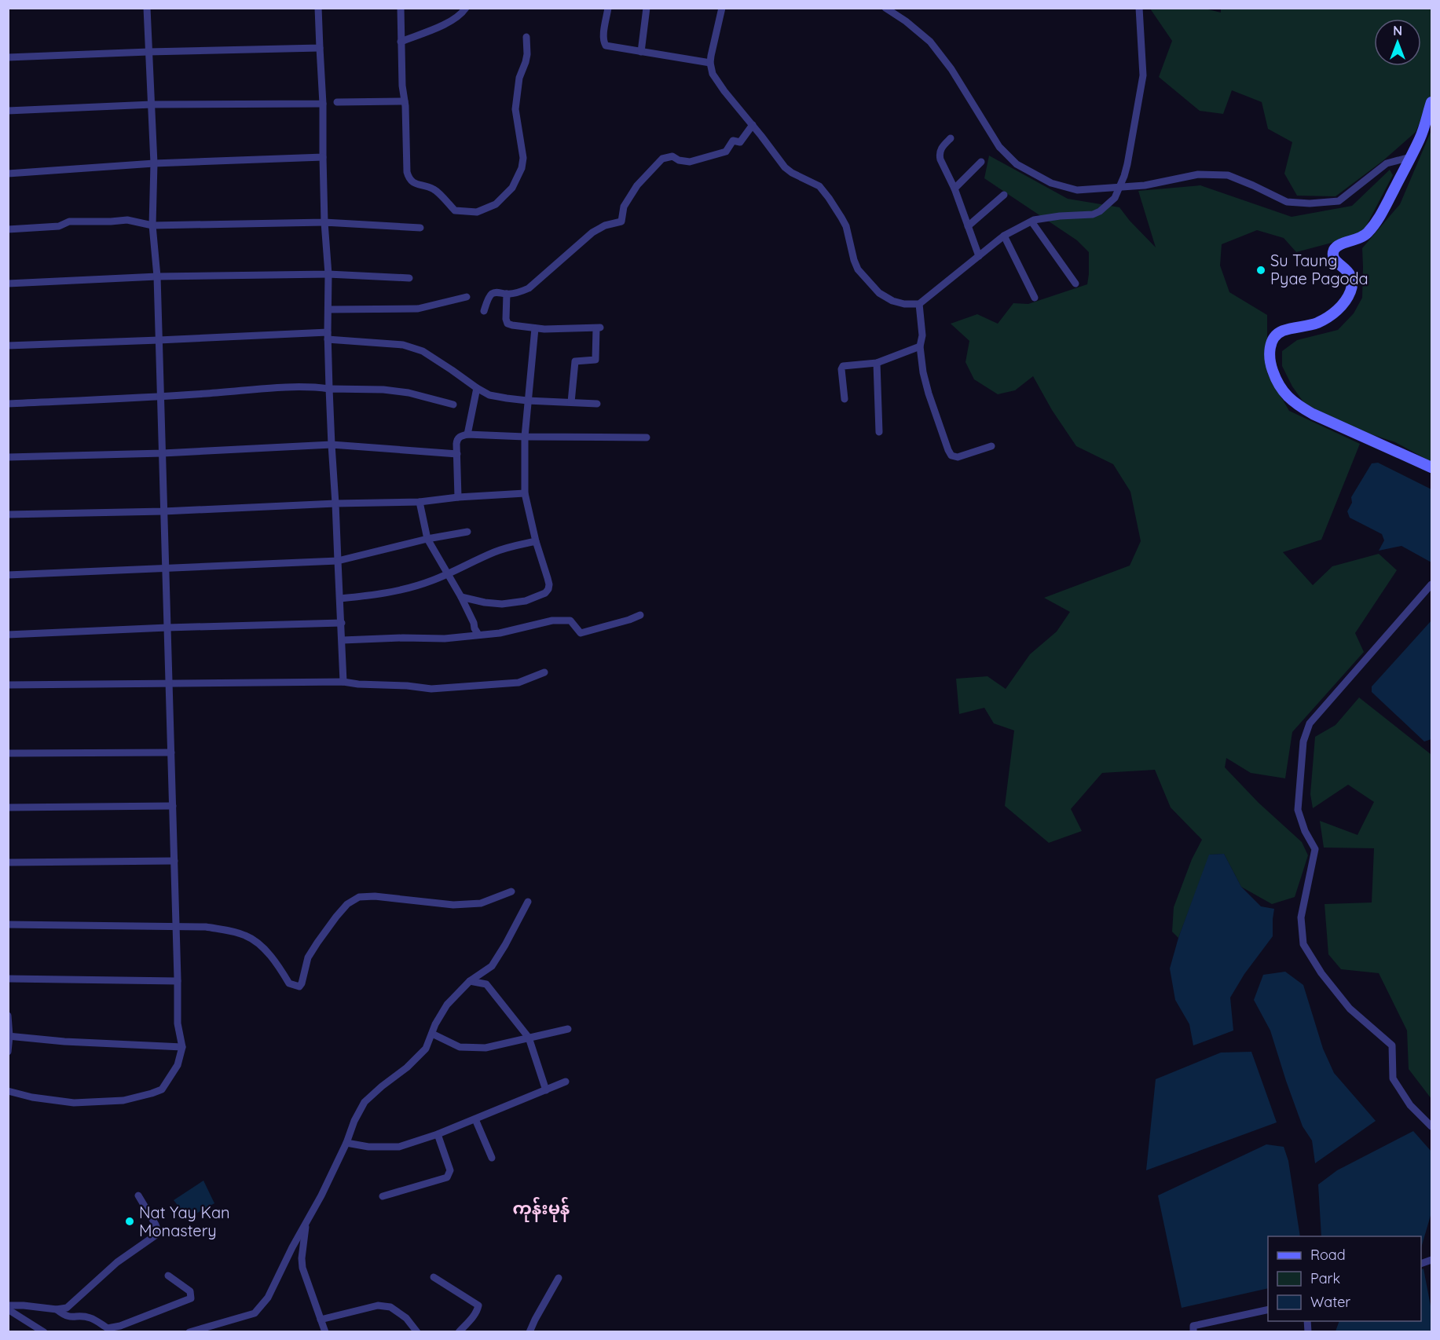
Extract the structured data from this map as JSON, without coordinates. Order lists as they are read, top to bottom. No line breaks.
{"districts":["ကုန်းမုန်"],"places":["Su Taung Pyae Pagoda","Nat Yay Kan Monastery"],"legend":["Road","Park","Water"],"north":"top"}
